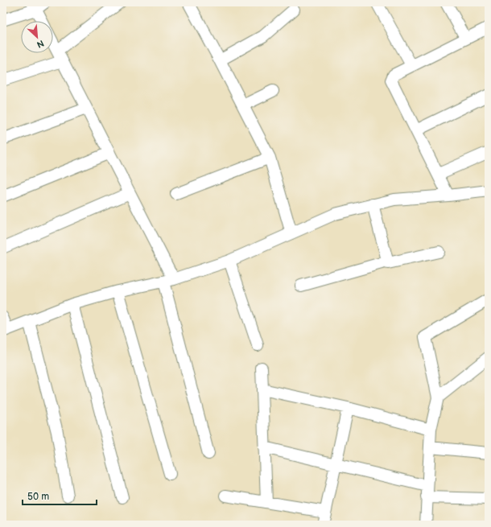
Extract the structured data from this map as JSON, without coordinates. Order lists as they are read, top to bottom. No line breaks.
{"scale_bar":"50 m","north":"bottom right"}
